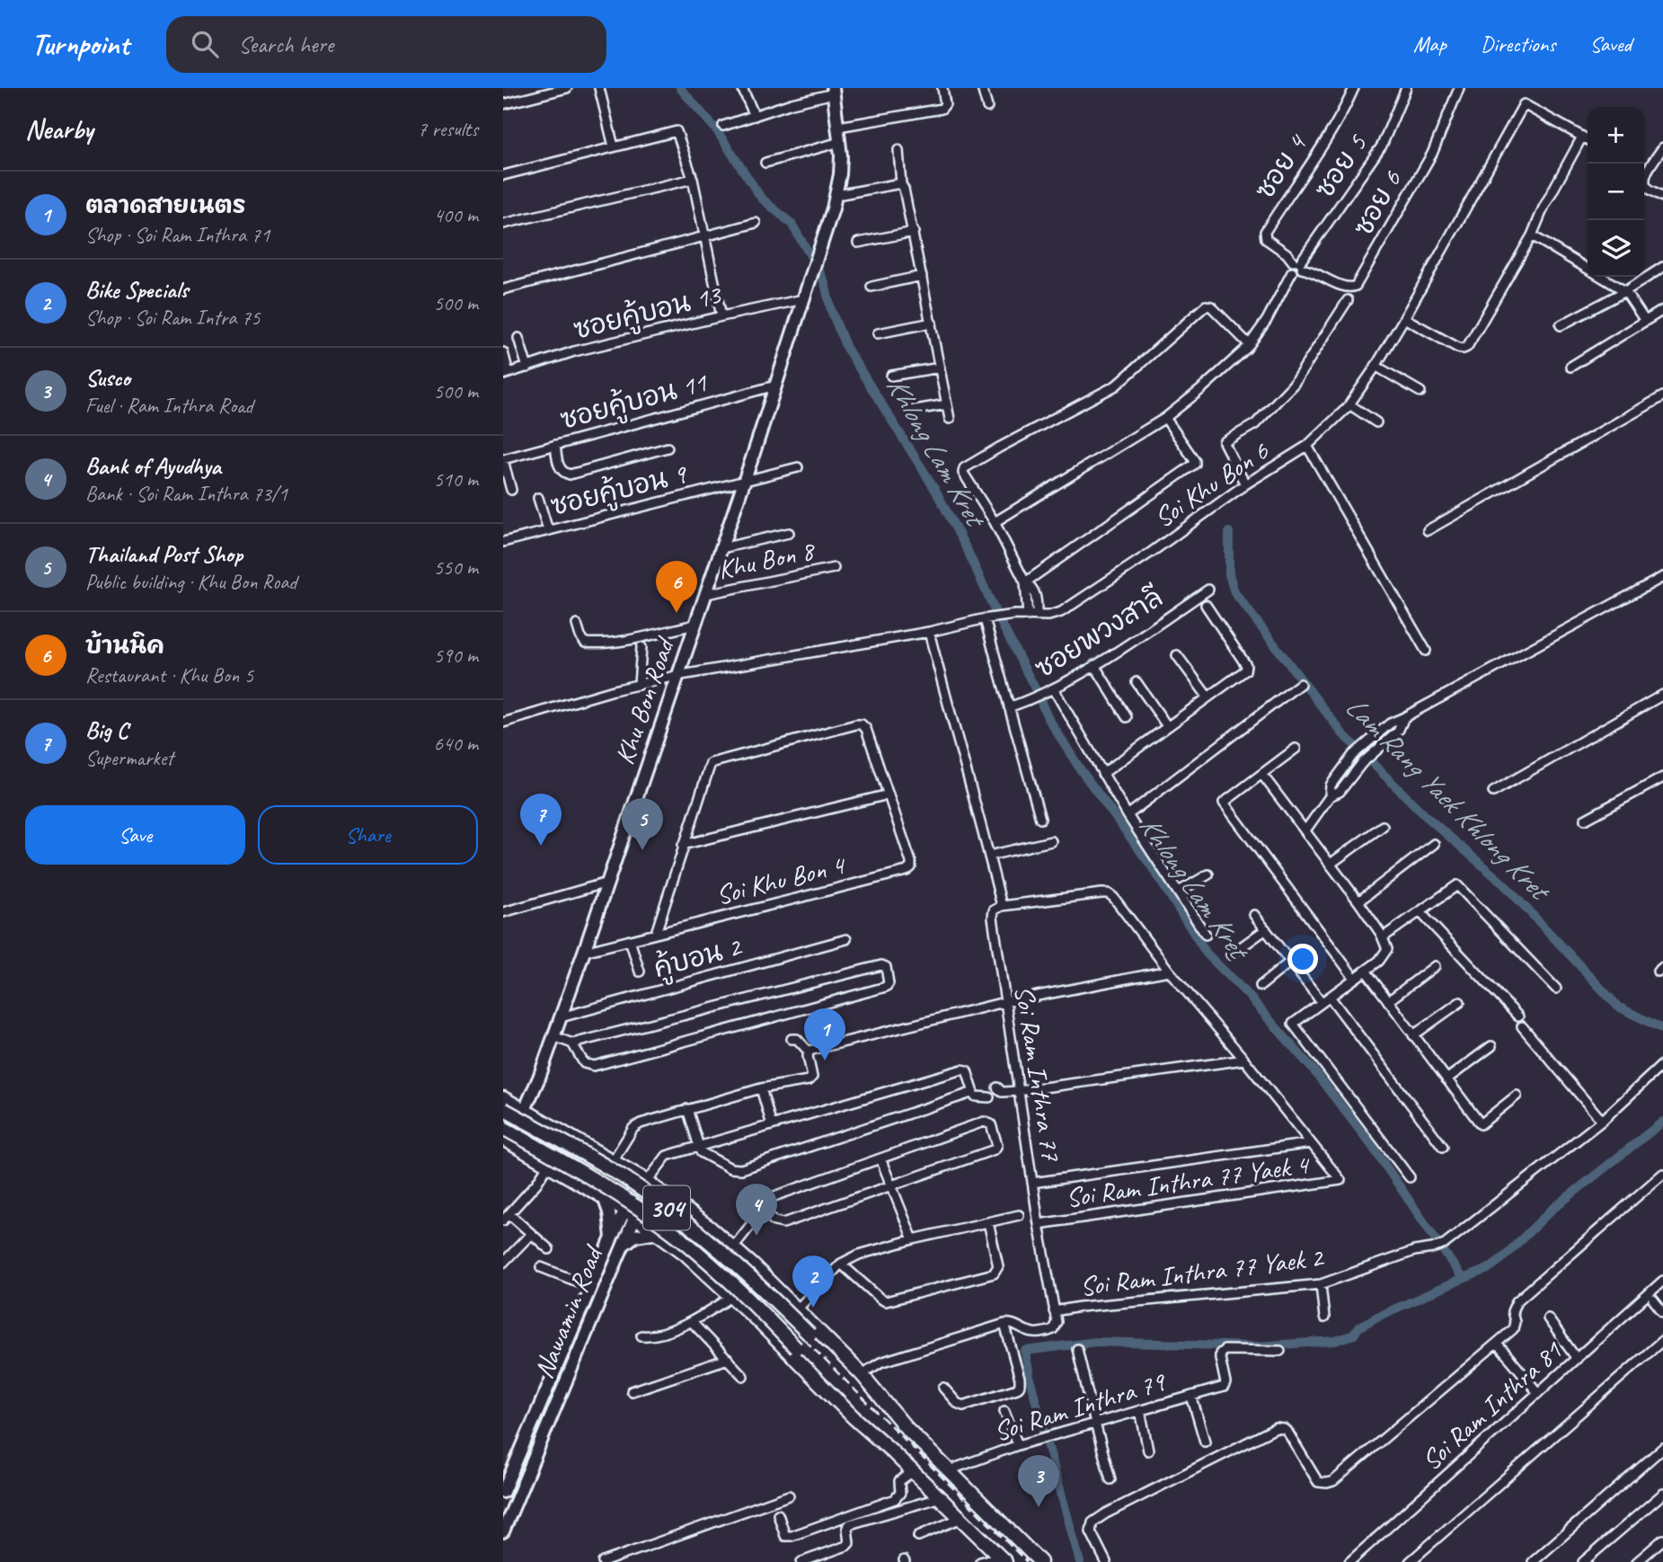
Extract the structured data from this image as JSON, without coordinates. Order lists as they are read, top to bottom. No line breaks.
{"streets":{"main road":["Khu Bon Road","304","Nawamin Road"],"street":["ซอย 5","ซอย 4","ซอย 6","ซอยคู้บอน 13","ซอยคู้บอน 11","Soi Khu Bon 6","ซอยคู้บอน 9","Khu Bon 8","ซอยพวงสาลี","Soi Khu Bon 4","คู้บอน 2","Soi Ram Inthra 77","Soi Ram Inthra 77 Yaek 4","Soi Ram Inthra 77 Yaek 2","Soi Ram Inthra 81","Soi Ram Inthra 79"]},"crossings":[["ซอย 5","ซอย 4"],["ซอย 5","ซอย 6"],["ซอย 4","ซอย 6"],["ซอยคู้บอน 13","Khu Bon Road"],["ซอยคู้บอน 11","Khu Bon Road"],["Soi Khu Bon 6","Khu Bon Road"],["Soi Khu Bon 6","Soi Ram Inthra 77"],["ซอยคู้บอน 9","Khu Bon Road"],["Khu Bon 8","Khu Bon Road"],["Khu Bon Road","Soi Khu Bon 4"],["Khu Bon Road","คู้บอน 2"],["Khu Bon Road","304"],["Soi Ram Inthra 77","Soi Ram Inthra 77 Yaek 4"],["Soi Ram Inthra 77","Soi Ram Inthra 77 Yaek 2"],["304","Nawamin Road"],["304","Soi Ram Inthra 79"]],"water":["Khlong Lam Kret","Lam Rang Yaek Khlong Kret"],"page":{"header":"Turnpoint","search":"Search here","nav":["Map","Directions","Saved"],"heading":["Nearby","7 results"],"map_buttons":["+","−"],"list":[{"mark":"1","name":"ตลาดสายเนตร","note":"Shop · Soi Ram Inthra 71","value":"400 m"},{"mark":"2","name":"Bike Specials","note":"Shop · Soi Ram Intra 75","value":"500 m"},{"mark":"3","name":"Susco","note":"Fuel · Ram Inthra Road","value":"500 m"},{"mark":"4","name":"Bank of Ayudhya","note":"Bank · Soi Ram Inthra 73/1","value":"510 m"},{"mark":"5","name":"Thailand Post Shop","note":"Public building · Khu Bon Road","value":"550 m"},{"mark":"6","name":"บ้านนิค","note":"Restaurant · Khu Bon 5","value":"590 m"},{"mark":"7","name":"Big C","note":"Supermarket","value":"640 m"}],"pins":["6","7","5","1","4","2","3"],"buttons":["Save","Share"]}}
